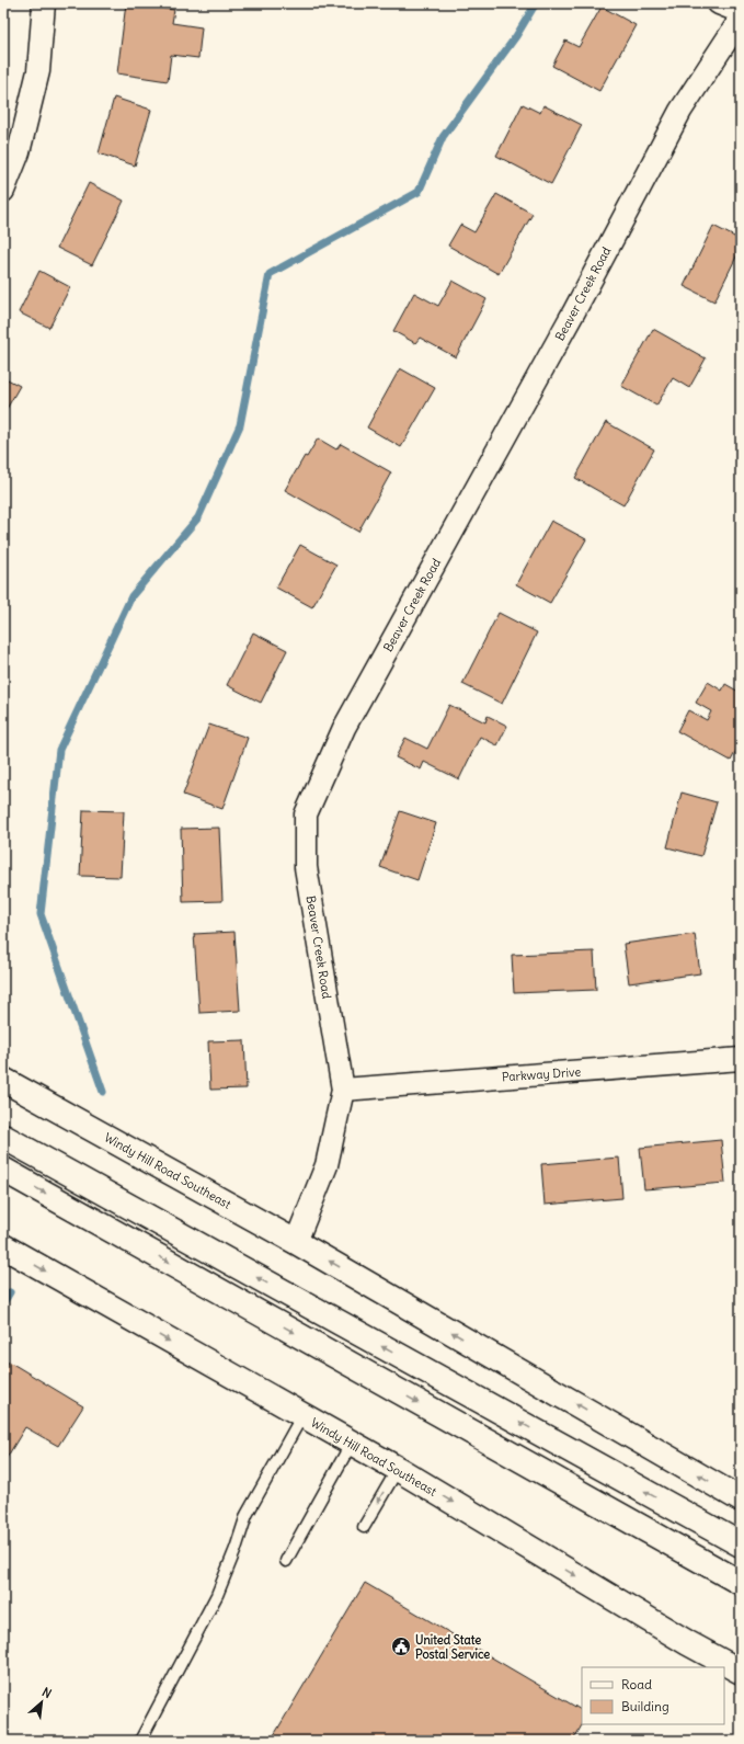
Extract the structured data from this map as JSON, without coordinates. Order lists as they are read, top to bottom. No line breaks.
{"streets":{"street":["Beaver Creek Road","Parkway Drive","Windy Hill Road Southeast"]},"crossings":[["Beaver Creek Road","Parkway Drive"],["Beaver Creek Road","Windy Hill Road Southeast"]],"places":{"public building":["United State Postal Service"]},"legend":["Road","Building"],"north":"top right"}
